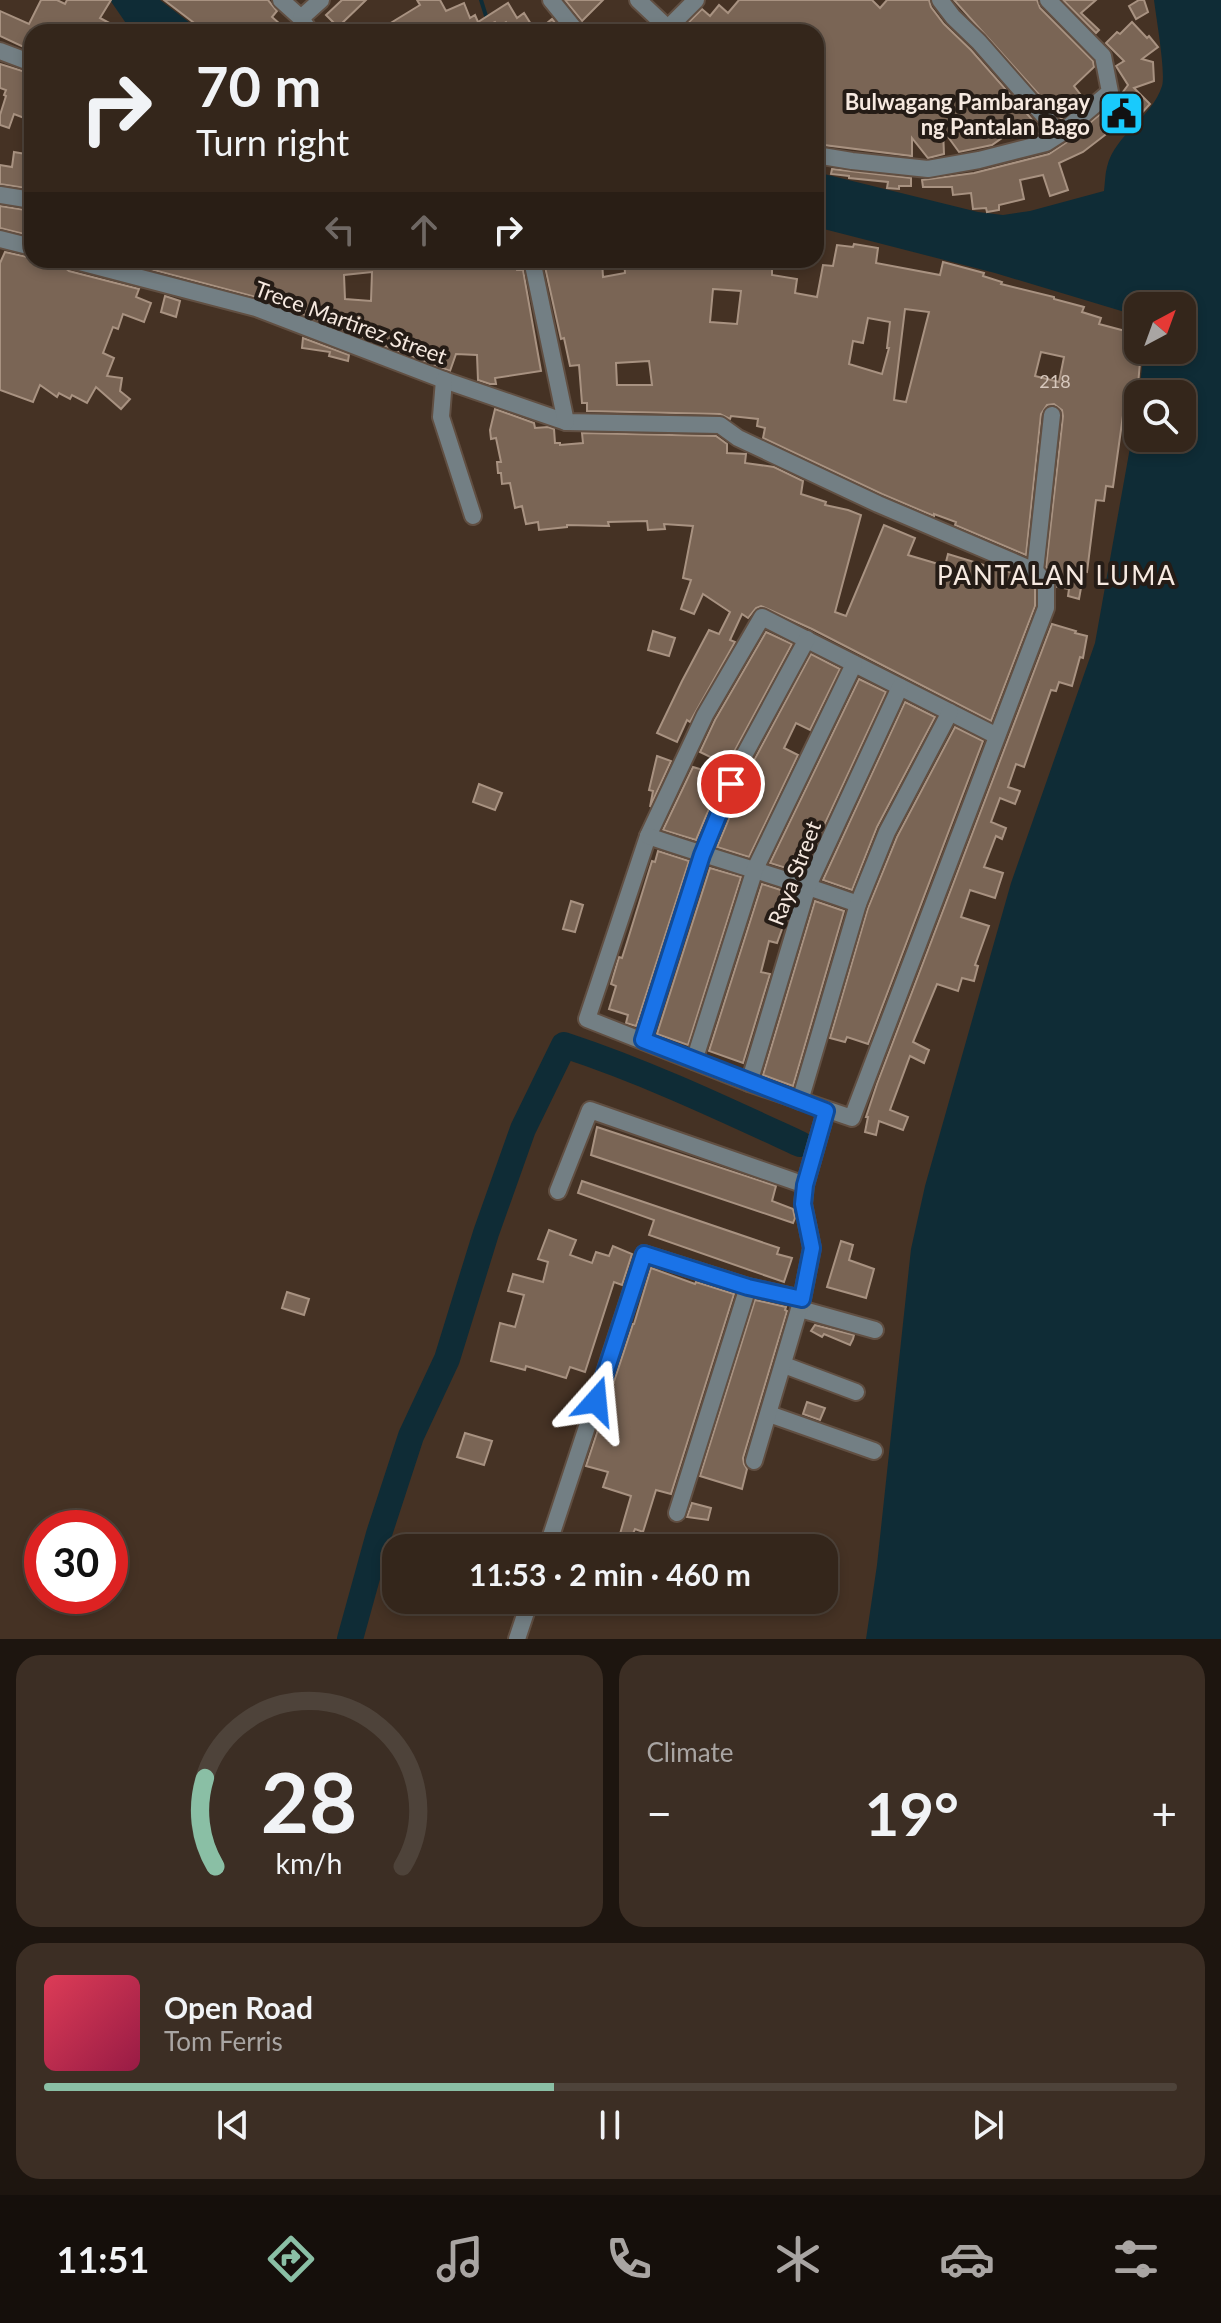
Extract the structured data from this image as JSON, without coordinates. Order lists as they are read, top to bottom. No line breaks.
{"streets":{"street":["Trece Martirez Street","Raya Street"]},"districts":["PANTALAN LUMA"],"places":{"public building":["Bulwagang Pambarangay ng Pantalan Bago"]},"house_numbers":["218"],"north":"top right","page":{"turn":["70 m","Turn right"],"limit":"30","trip":"11:53 · 2 min · 460 m","tile":"Climate","heat":["−","19°","+"],"song":["Open Road","Tom Ferris"],"tabs":"11:51","gauge":["28","km/h"]}}
